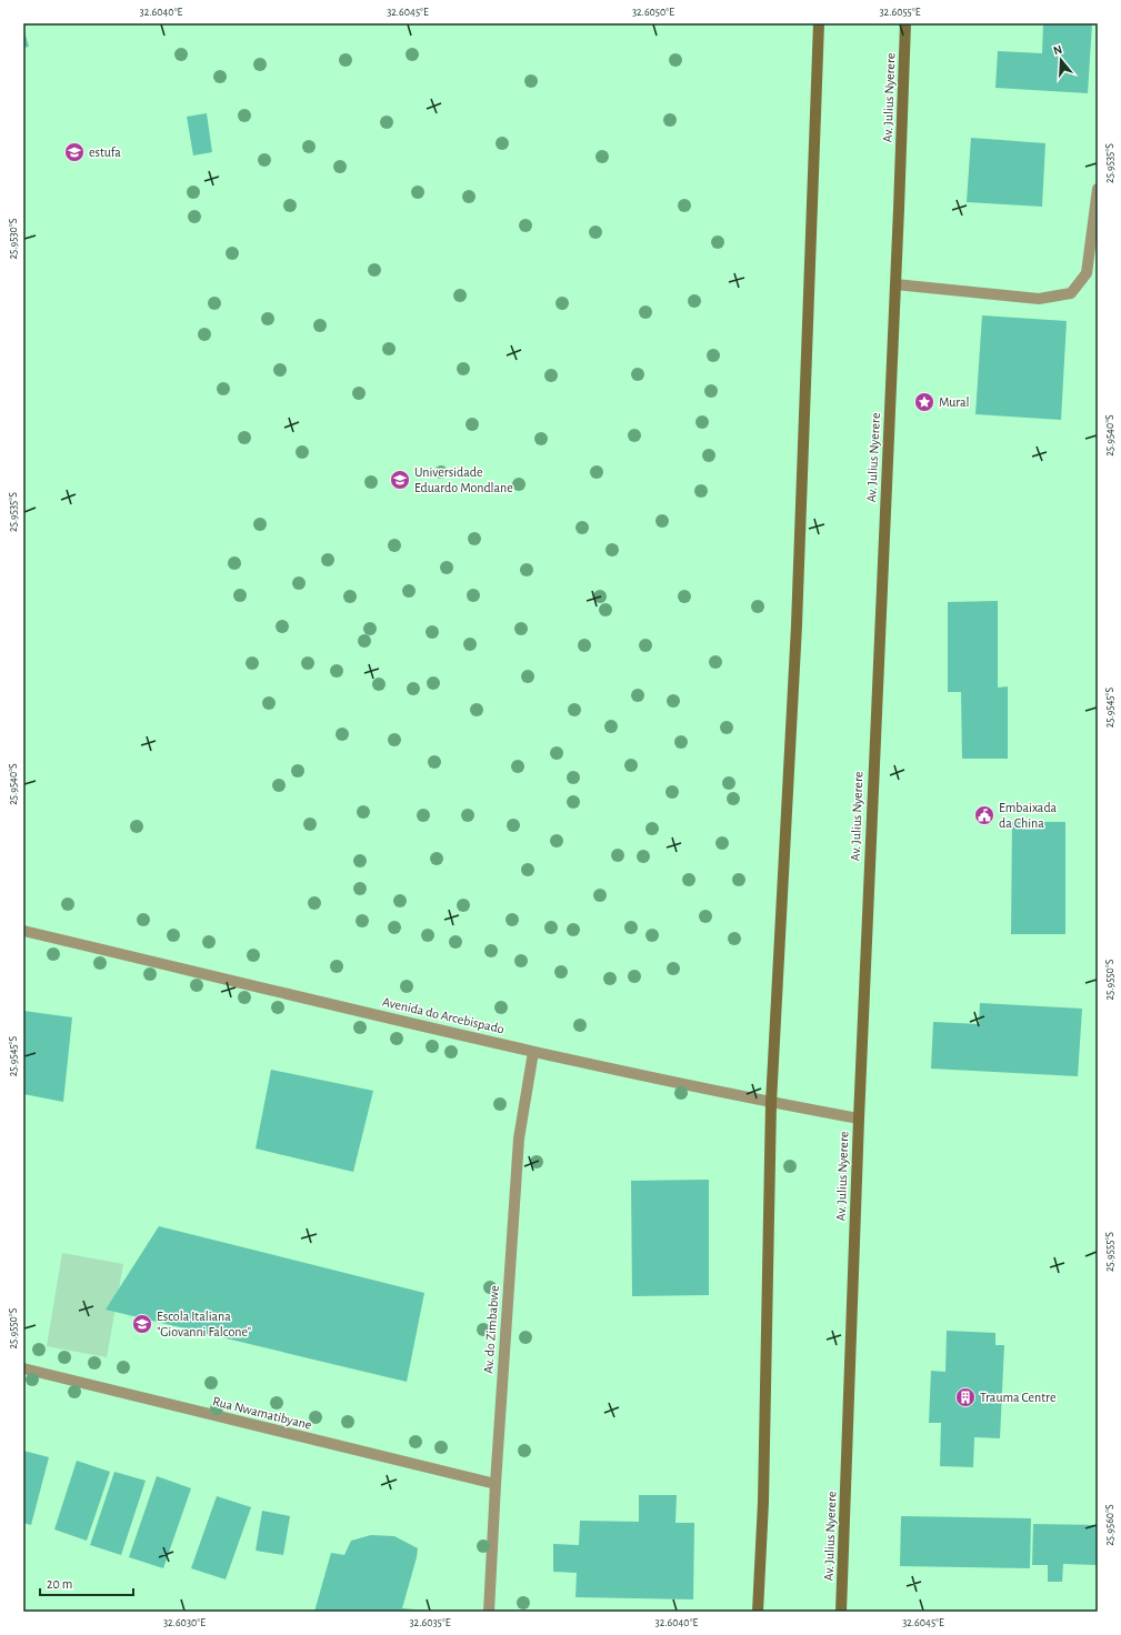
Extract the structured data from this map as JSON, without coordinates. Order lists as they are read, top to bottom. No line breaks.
{"streets":{"main road":["Av. Julius Nyerere"],"street":["Avenida do Arcebispado","Av. do Zimbabwe","Rua Nwamatibyane"]},"crossings":[["Av. Julius Nyerere","Avenida do Arcebispado"],["Avenida do Arcebispado","Av. do Zimbabwe"],["Av. do Zimbabwe","Rua Nwamatibyane"]],"places":{"school or university":["estufa","Universidade Eduardo Mondlane","Escola Italiana \"Giovanni Falcone\""],"place":["Mural"],"public building":["Embaixada da China"],"building":["Trauma Centre"]},"scale_bar":"20 m","north":"top","coordinates":["32.6040°E","32.6045°E","32.6050°E","32.6055°E","25.9535°S","25.9530°S","25.9540°S","25.9545°S","25.9550°S","25.9555°S","25.9560°S","32.6030°E","32.6035°E"]}
